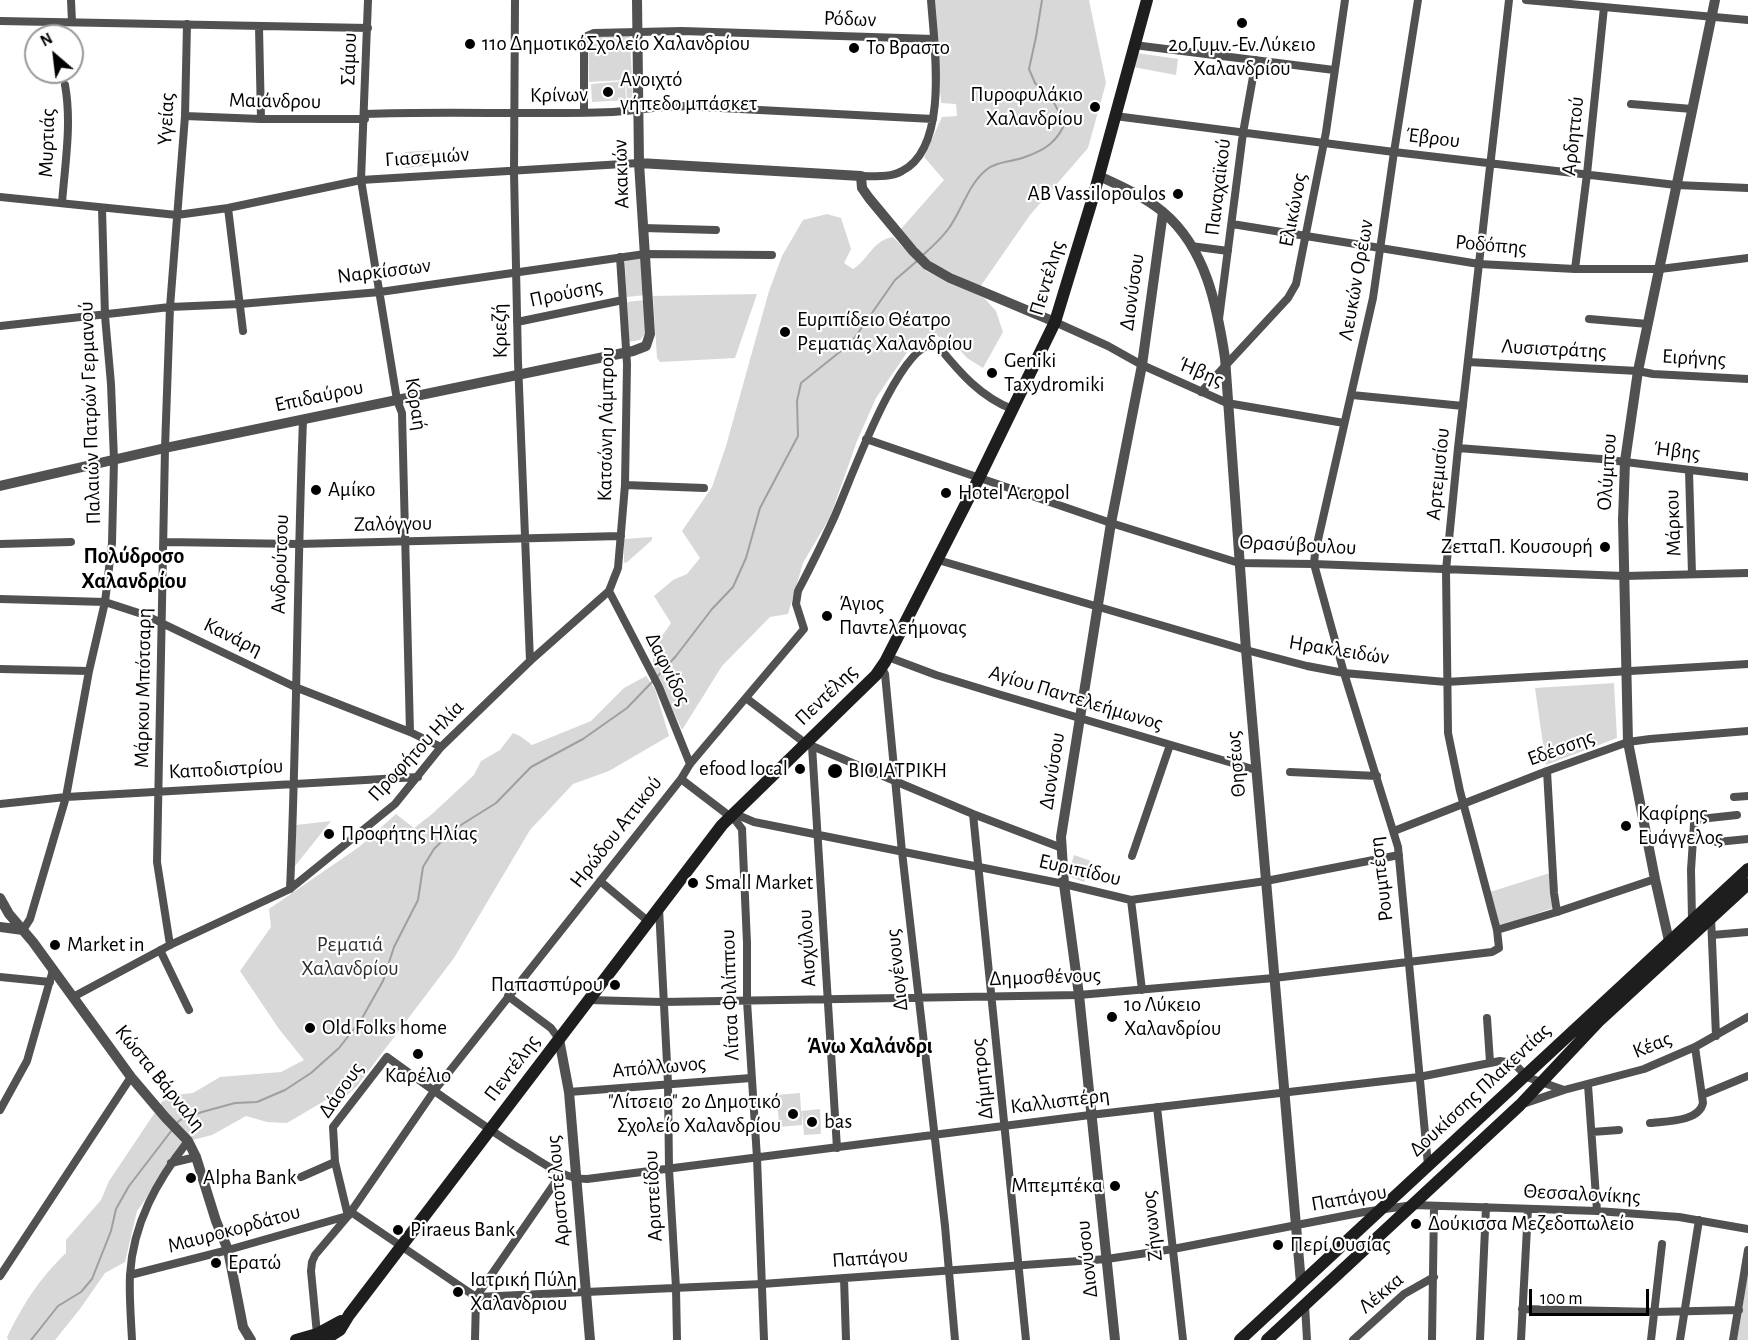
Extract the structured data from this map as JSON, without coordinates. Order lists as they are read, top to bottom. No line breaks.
{"streets":{"main road":["Πεντέλης","Δουκίσσης Πλακεντίας"],"street":["Ρόδων","Σάμου","Κρίνων","Μαιάνδρου","Υγείας","Αρδηττού","Έβρου","Μυρτιάς","Γιασεμιών","Ακακιών","Παναχαϊκού","Ελικώνος","Ροδόπης","Ναρκίσσων","Λευκών Ορέων","Διονύσου","Προύσης","Κριεζή","Λυσιστράτης","Ειρήνης","Ήβης","Επιδαύρου","Κοραή","Παλαιών Πατρών Γερμανού","Κατσώνη Λάμπρου","Ολύμπου","Αρτεμισίου","Μάρκου","Ζαλόγγου","Θρασύβουλου","Ανδρούτσου","Κανάρη","Ηρακλειδών","Δαφνίδος","Μάρκου Μπότσαρη","Αγίου Παντελεήμωνος","Εδέσσης","Προφήτου Ηλία","Θησέως","Καποδιστρίου","Ηρώδου Αττικού","Ευριπίδου","Ρουμπέση","Αισχύλου","Διογένους","Δημοσθένους","Λίτσα Φιλίππου","Κέας","Απόλλωνος","Κώστα Βάρναλη","Δήμητρος","Δάσους","Καλλισπέρη","Αριστοτέλους","Θεσσαλονίκης","Αριστείδου","Παπάγου","Ζήνωνος","Μαυροκορδάτου","Λέκκα"]},"crossings":[["Ρόδων","Κρίνων"],["Ρόδων","Ακακιών"],["Σάμου","Κρίνων"],["Σάμου","Μαιάνδρου"],["Σάμου","Κοραή"],["Κρίνων","Μαιάνδρου"],["Κρίνων","Ακακιών"],["Κρίνων","Κριεζή"],["Κρίνων","Κοραή"],["Μαιάνδρου","Υγείας"],["Μαιάνδρου","Κοραή"],["Υγείας","Γιασεμιών"],["Υγείας","Μάρκου Μπότσαρη"],["Αρδηττού","Έβρου"],["Αρδηττού","Ροδόπης"],["Έβρου","Παναχαϊκού"],["Έβρου","Ελικώνος"],["Έβρου","Πεντέλης"],["Έβρου","Λευκών Ορέων"],["Έβρου","Ολύμπου"],["Έβρου","Αρτεμισίου"],["Μυρτιάς","Γιασεμιών"],["Γιασεμιών","Ακακιών"],["Γιασεμιών","Κριεζή"],["Γιασεμιών","Κοραή"],["Γιασεμιών","Παλαιών Πατρών Γερμανού"],["Γιασεμιών","Μάρκου Μπότσαρη"],["Ακακιών","Ναρκίσσων"],["Ακακιών","Επιδαύρου"],["Παναχαϊκού","Ροδόπης"],["Παναχαϊκού","Θησέως"],["Ελικώνος","Ροδόπης"],["Ελικώνος","Ήβης"],["Ελικώνος","Θησέως"],["Ροδόπης","Λευκών Ορέων"],["Ροδόπης","Ολύμπου"],["Ροδόπης","Αρτεμισίου"],["Ναρκίσσων","Κριεζή"],["Ναρκίσσων","Κοραή"],["Ναρκίσσων","Παλαιών Πατρών Γερμανού"],["Ναρκίσσων","Κατσώνη Λάμπρου"],["Ναρκίσσων","Μάρκου Μπότσαρη"],["Πεντέλης","Ήβης"],["Πεντέλης","Θρασύβουλου"],["Πεντέλης","Ηρακλειδών"],["Πεντέλης","Αγίου Παντελεήμωνος"],["Πεντέλης","Θησέως"],["Πεντέλης","Ηρώδου Αττικού"],["Πεντέλης","Ευριπίδου"],["Πεντέλης","Αισχύλου"],["Πεντέλης","Διογένους"],["Πεντέλης","Δημοσθένους"],["Πεντέλης","Αριστοτέλους"],["Πεντέλης","Αριστείδου"],["Λευκών Ορέων","Ήβης"],["Λευκών Ορέων","Θρασύβουλου"],["Λευκών Ορέων","Ρουμπέση"],["Διονύσου","Ήβης"],["Διονύσου","Θρασύβουλου"],["Διονύσου","Ηρακλειδών"],["Διονύσου","Αγίου Παντελεήμωνος"],["Διονύσου","Θησέως"],["Διονύσου","Ευριπίδου"],["Διονύσου","Δημοσθένους"],["Διονύσου","Καλλισπέρη"],["Διονύσου","Παπάγου"],["Προύσης","Κριεζή"],["Προύσης","Κατσώνη Λάμπρου"],["Κριεζή","Επιδαύρου"],["Κριεζή","Ζαλόγγου"],["Κριεζή","Προφήτου Ηλία"],["Λυσιστράτης","Ειρήνης"],["Λυσιστράτης","Ολύμπου"],["Λυσιστράτης","Αρτεμισίου"],["Ειρήνης","Ολύμπου"],["Ήβης","Ολύμπου"],["Ήβης","Αρτεμισίου"],["Ήβης","Μάρκου"],["Ήβης","Θησέως"],["Επιδαύρου","Κοραή"],["Επιδαύρου","Παλαιών Πατρών Γερμανού"],["Επιδαύρου","Κατσώνη Λάμπρου"],["Επιδαύρου","Ανδρούτσου"],["Επιδαύρου","Μάρκου Μπότσαρη"],["Κοραή","Ζαλόγγου"],["Κοραή","Κανάρη"],["Παλαιών Πατρών Γερμανού","Κανάρη"],["Παλαιών Πατρών Γερμανού","Καποδιστρίου"],["Παλαιών Πατρών Γερμανού","Κώστα Βάρναλη"],["Κατσώνη Λάμπρου","Ζαλόγγου"],["Κατσώνη Λάμπρου","Δαφνίδος"],["Κατσώνη Λάμπρου","Προφήτου Ηλία"],["Ολύμπου","Θρασύβουλου"],["Ολύμπου","Ηρακλειδών"],["Ολύμπου","Εδέσσης"],["Ολύμπου","Δουκίσσης Πλακεντίας"],["Αρτεμισίου","Θρασύβουλου"],["Αρτεμισίου","Ηρακλειδών"],["Αρτεμισίου","Εδέσσης"],["Αρτεμισίου","Δημοσθένους"],["Μάρκου","Θρασύβουλου"],["Ζαλόγγου","Ανδρούτσου"],["Ζαλόγγου","Μάρκου Μπότσαρη"],["Θρασύβουλου","Θησέως"],["Θρασύβουλου","Ηρώδου Αττικού"],["Θρασύβουλου","Ρουμπέση"],["Ανδρούτσου","Κανάρη"],["Ανδρούτσου","Προφήτου Ηλία"],["Ανδρούτσου","Καποδιστρίου"],["Κανάρη","Μάρκου Μπότσαρη"],["Κανάρη","Προφήτου Ηλία"],["Ηρακλειδών","Θησέως"],["Ηρακλειδών","Ρουμπέση"],["Δαφνίδος","Προφήτου Ηλία"],["Δαφνίδος","Ηρώδου Αττικού"],["Μάρκου Μπότσαρη","Προφήτου Ηλία"],["Μάρκου Μπότσαρη","Καποδιστρίου"],["Αγίου Παντελεήμωνος","Θησέως"],["Αγίου Παντελεήμωνος","Διογένους"],["Εδέσσης","Ρουμπέση"],["Προφήτου Ηλία","Καποδιστρίου"],["Προφήτου Ηλία","Κώστα Βάρναλη"],["Θησέως","Ευριπίδου"],["Θησέως","Δημοσθένους"],["Θησέως","Δουκίσσης Πλακεντίας"],["Θησέως","Καλλισπέρη"],["Θησέως","Παπάγου"],["Ηρώδου Αττικού","Δάσους"],["Ηρώδου Αττικού","Μαυροκορδάτου"],["Ευριπίδου","Ρουμπέση"],["Ευριπίδου","Αισχύλου"],["Ευριπίδου","Διογένους"],["Ευριπίδου","Δήμητρος"],["Ρουμπέση","Δημοσθένους"],["Ρουμπέση","Δουκίσσης Πλακεντίας"],["Ρουμπέση","Καλλισπέρη"],["Αισχύλου","Δημοσθένους"],["Αισχύλου","Καλλισπέρη"],["Διογένους","Δημοσθένους"],["Διογένους","Καλλισπέρη"],["Διογένους","Παπάγου"],["Δημοσθένους","Λίτσα Φιλίππου"],["Δημοσθένους","Δήμητρος"],["Δημοσθένους","Αριστείδου"],["Λίτσα Φιλίππου","Απόλλωνος"],["Λίτσα Φιλίππου","Καλλισπέρη"],["Λίτσα Φιλίππου","Παπάγου"],["Κέας","Δουκίσσης Πλακεντίας"],["Κέας","Καλλισπέρη"],["Απόλλωνος","Αριστοτέλους"],["Απόλλωνος","Αριστείδου"],["Κώστα Βάρναλη","Μαυροκορδάτου"],["Δήμητρος","Καλλισπέρη"],["Δήμητρος","Παπάγου"],["Δάσους","Μαυροκορδάτου"],["Δουκίσσης Πλακεντίας","Καλλισπέρη"],["Δουκίσσης Πλακεντίας","Θεσσαλονίκης"],["Δουκίσσης Πλακεντίας","Παπάγου"],["Καλλισπέρη","Αριστοτέλους"],["Καλλισπέρη","Αριστείδου"],["Καλλισπέρη","Ζήνωνος"],["Αριστοτέλους","Παπάγου"],["Θεσσαλονίκης","Παπάγου"],["Αριστείδου","Παπάγου"],["Παπάγου","Ζήνωνος"]],"districts":["Πολύδροσο Χαλανδρίου","Άνω Χαλάνδρι"],"parks":["Ρεματιά Χαλανδρίου"],"places":["2ο Γυμν.-Εν.Λύκειο Χαλανδρίου","11ο ΔημοτικόΣχολείο Χαλανδρίου","Το Βραστο","Ανοιχτό γήπεδο μπάσκετ","Πυροφυλάκιο Χαλανδρίου","AB Vassilopoulos","Ευριπίδειο Θέατρο Ρεματιάς Χαλανδρίου","Geniki Taxydromiki","Αμίκο","Hotel Acropol","ΖετταΠ. Κουσουρή","Άγιος Παντελεήμονας","efood local","ΒΙΟΙΑΤΡΙΚΗ","Καφίρης Ευάγγελος","Προφήτης Ηλίας","Small Market","Market in","Παπασπύρου","1ο Λύκειο Χαλανδρίου","Old Folks home","Καρέλιο","\"Λίτσειο\" 2ο Δημοτικό Σχολείο Χαλανδρίου","bas","Alpha Bank","Μπεμπέκα","Δούκισσα Μεζεδοπωλείο","Piraeus Bank","Περί Ουσίας","Ερατώ","Ιατρική Πύλη Χαλανδριου"],"scale_bar":"100 m","north":"top left"}
